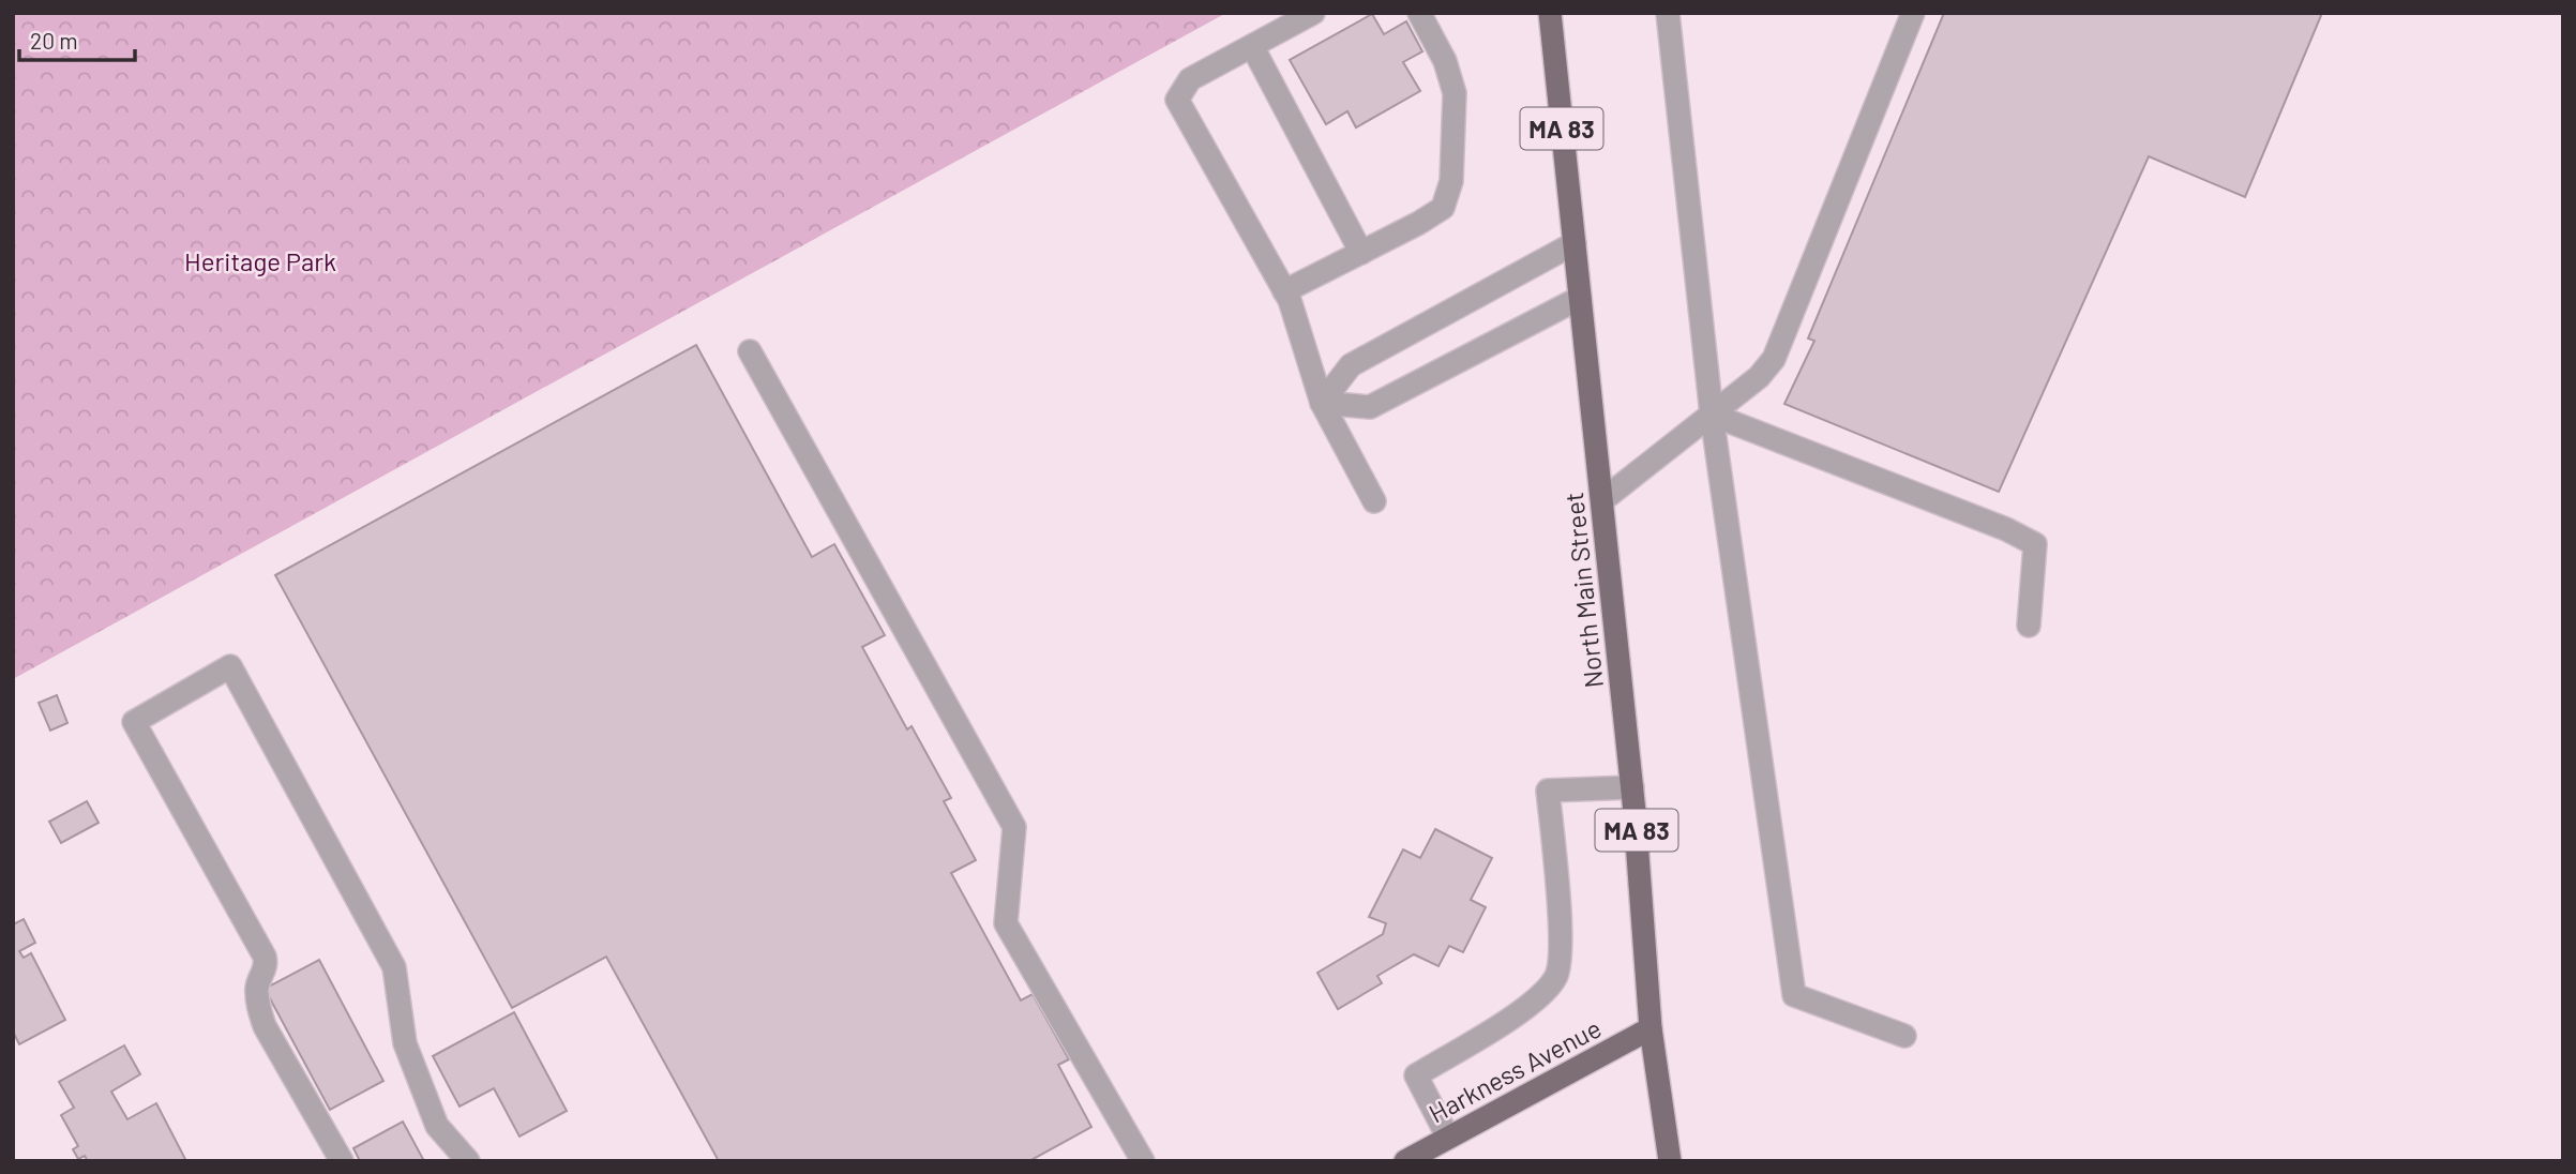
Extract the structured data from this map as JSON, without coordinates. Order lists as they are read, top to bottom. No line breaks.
{"streets":{"main road":["MA 83","North Main Street","Harkness Avenue"]},"crossings":[["North Main Street","Harkness Avenue"]],"parks":["Heritage Park"],"scale_bar":"20 m"}
